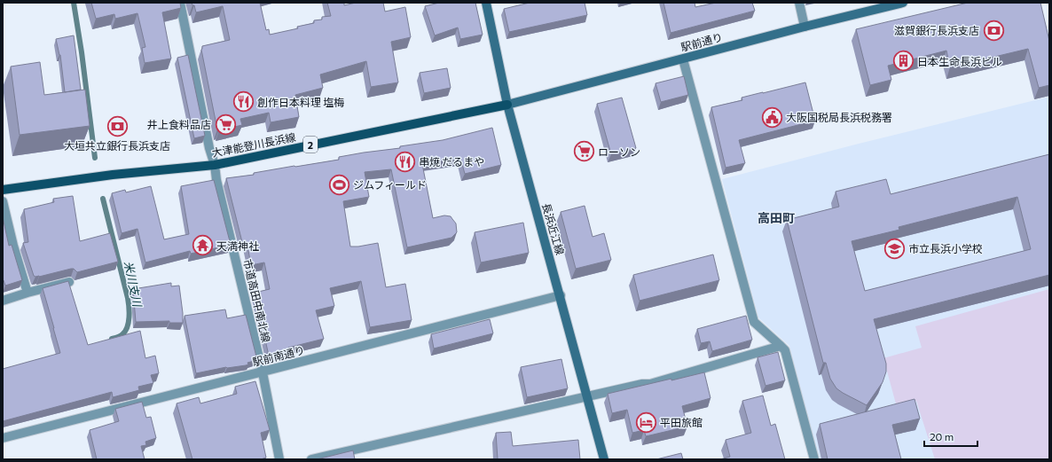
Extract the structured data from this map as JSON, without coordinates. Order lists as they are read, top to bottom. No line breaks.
{"streets":{"main road":["駅前通り","大津能登川長浜線","2","長浜近江線"],"street":["市道高田中南北線","駅前南通り"]},"crossings":[["駅前通り","大津能登川長浜線"],["駅前通り","長浜近江線"],["大津能登川長浜線","長浜近江線"],["大津能登川長浜線","市道高田中南北線"],["長浜近江線","駅前南通り"],["市道高田中南北線","駅前南通り"]],"districts":["高田町"],"water":["米川支川"],"places":{"bank":["滋賀銀行長浜支店","大垣共立銀行長浜支店"],"building":["日本生命長浜ビル"],"restaurant":["創作日本料理 塩梅","串焼 だるまや"],"public building":["大阪国税局長浜税務署"],"supermarket":["井上食料品店","ローソン"],"sports":["ジムフィールド"],"temple":["天満神社"],"school or university":["市立長浜小学校"],"hotel":["平田旅館"]},"scale_bar":"20 m"}
